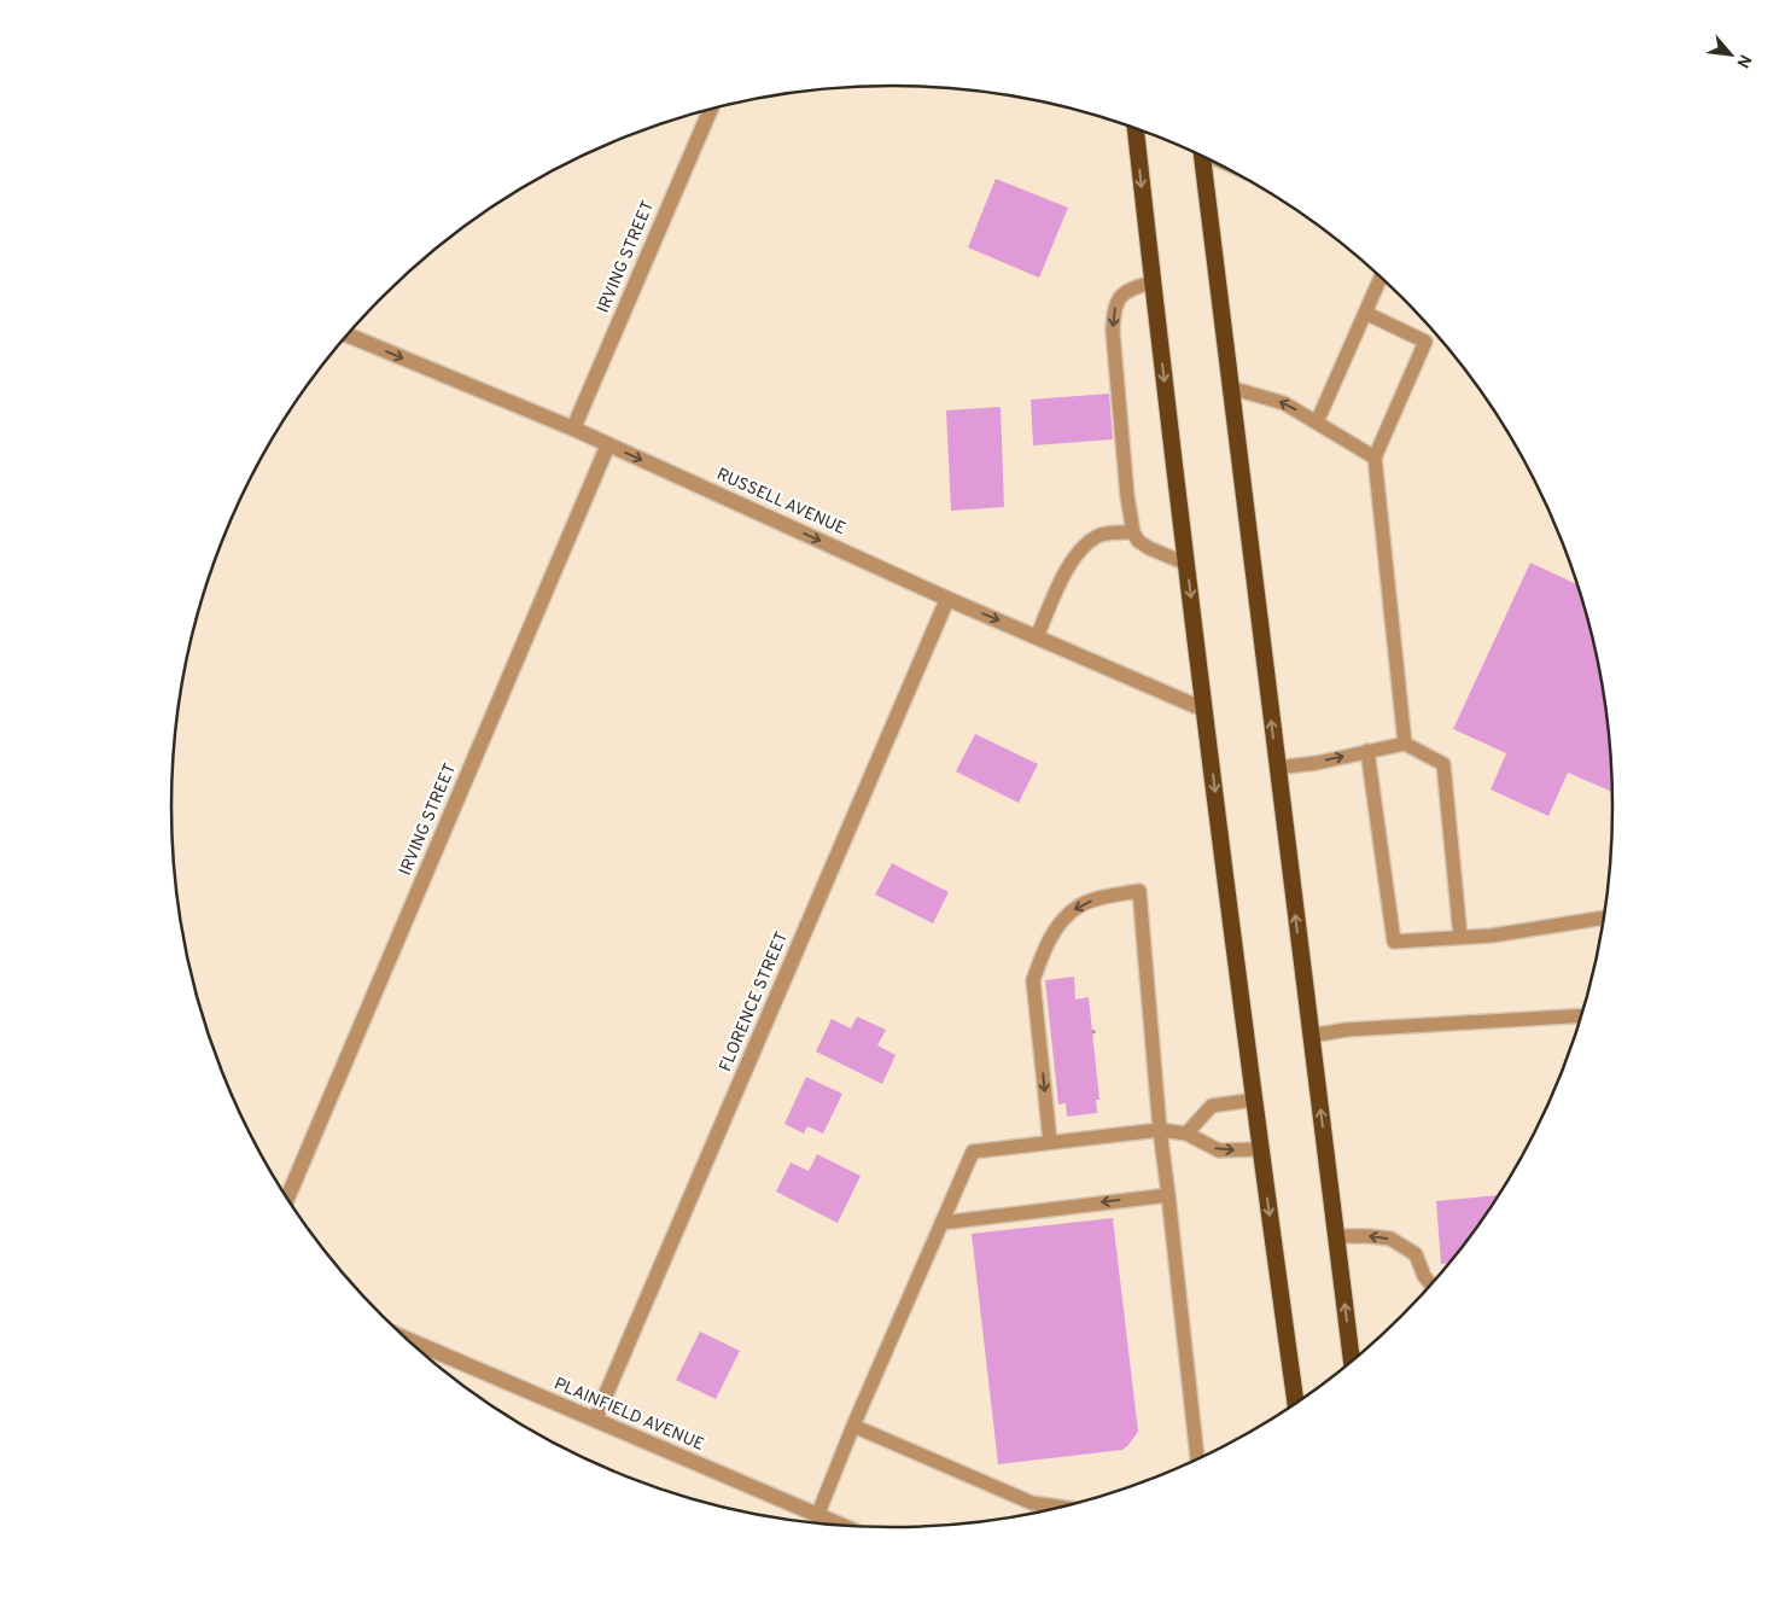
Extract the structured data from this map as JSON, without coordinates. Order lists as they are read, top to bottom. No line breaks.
{"streets":{"street":["IRVING STREET","RUSSELL AVENUE","FLORENCE STREET","PLAINFIELD AVENUE"]},"crossings":[["IRVING STREET","RUSSELL AVENUE"],["RUSSELL AVENUE","FLORENCE STREET"],["FLORENCE STREET","PLAINFIELD AVENUE"]],"one_way":["RUSSELL AVENUE"],"north":"bottom right"}
